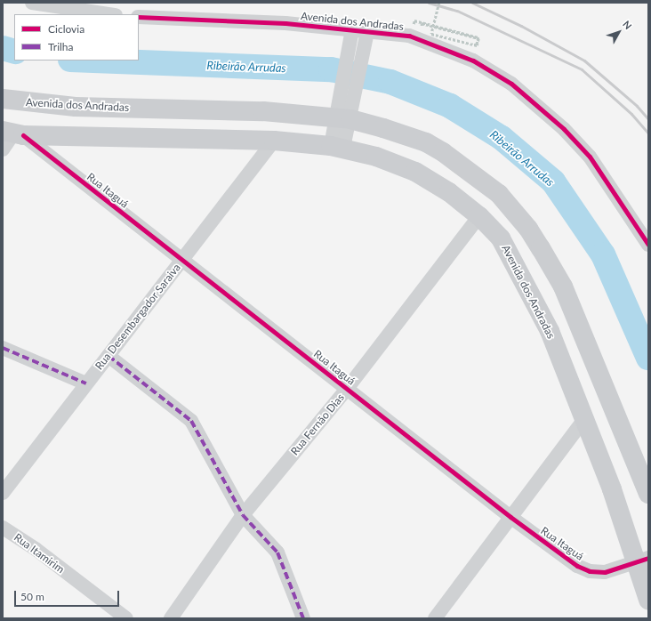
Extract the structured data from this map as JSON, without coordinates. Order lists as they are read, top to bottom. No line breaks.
{"streets":{"main road":["Avenida dos Andradas"],"street":["Rua Itaguá","Rua Desembargador Saraiva","Rua Fernão Dias","Rua Itamirim"]},"crossings":[["Avenida dos Andradas","Rua Itaguá"],["Avenida dos Andradas","Rua Desembargador Saraiva"],["Avenida dos Andradas","Rua Fernão Dias"],["Rua Itaguá","Rua Desembargador Saraiva"],["Rua Itaguá","Rua Fernão Dias"]],"water":["Ribeirão Arrudas"],"legend":["Ciclovia","Trilha"],"scale_bar":"50 m","north":"top right"}
